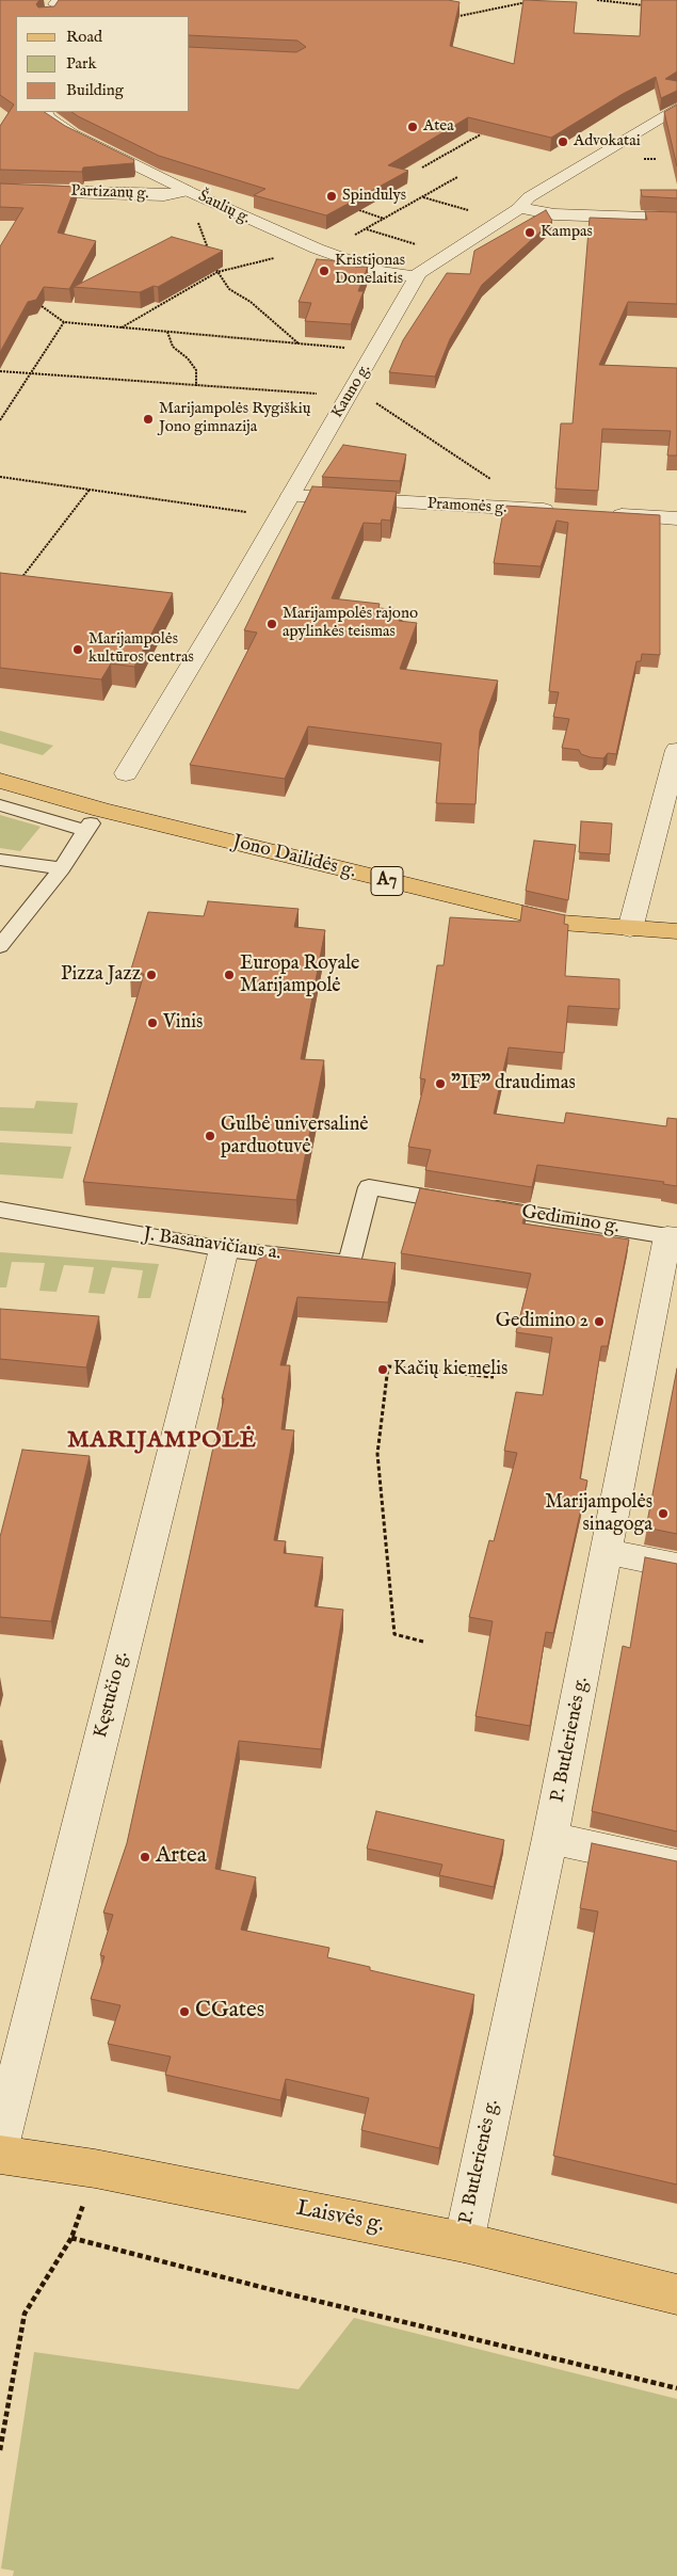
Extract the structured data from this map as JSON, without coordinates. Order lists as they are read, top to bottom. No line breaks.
{"streets":{"main road":["Jono Dailidės g.","A7","Laisvės g."],"street":["Partizanų g.","Šaulių g.","Kauno g.","Pramonės g.","Gedimino g.","J. Basanavičiaus a.","Kęstučio g.","P. Butlerienės g."]},"crossings":[["Partizanų g.","Šaulių g."],["Šaulių g.","Kauno g."],["Kauno g.","Pramonės g."],["Jono Dailidės g.","A7"],["Gedimino g.","J. Basanavičiaus a."],["Gedimino g.","P. Butlerienės g."],["J. Basanavičiaus a.","Kęstučio g."],["P. Butlerienės g.","Laisvės g."]],"districts":["MARIJAMPOLĖ"],"places":["Atea","Advokatai","Spindulys","Kampas","Kristijonas Donelaitis","Marijampolės Rygiškių Jono gimnazija","Marijampolės rajono apylinkės teismas","Marijampolės kultūros centras","Pizza Jazz","Europa Royale Marijampolė","Vinis","\"IF\" draudimas","Gulbė universalinė parduotuvė","Gedimino 2","Kačių kiemelis","Marijampolės sinagoga","Artea","CGates"],"legend":["Road","Park","Building"]}
